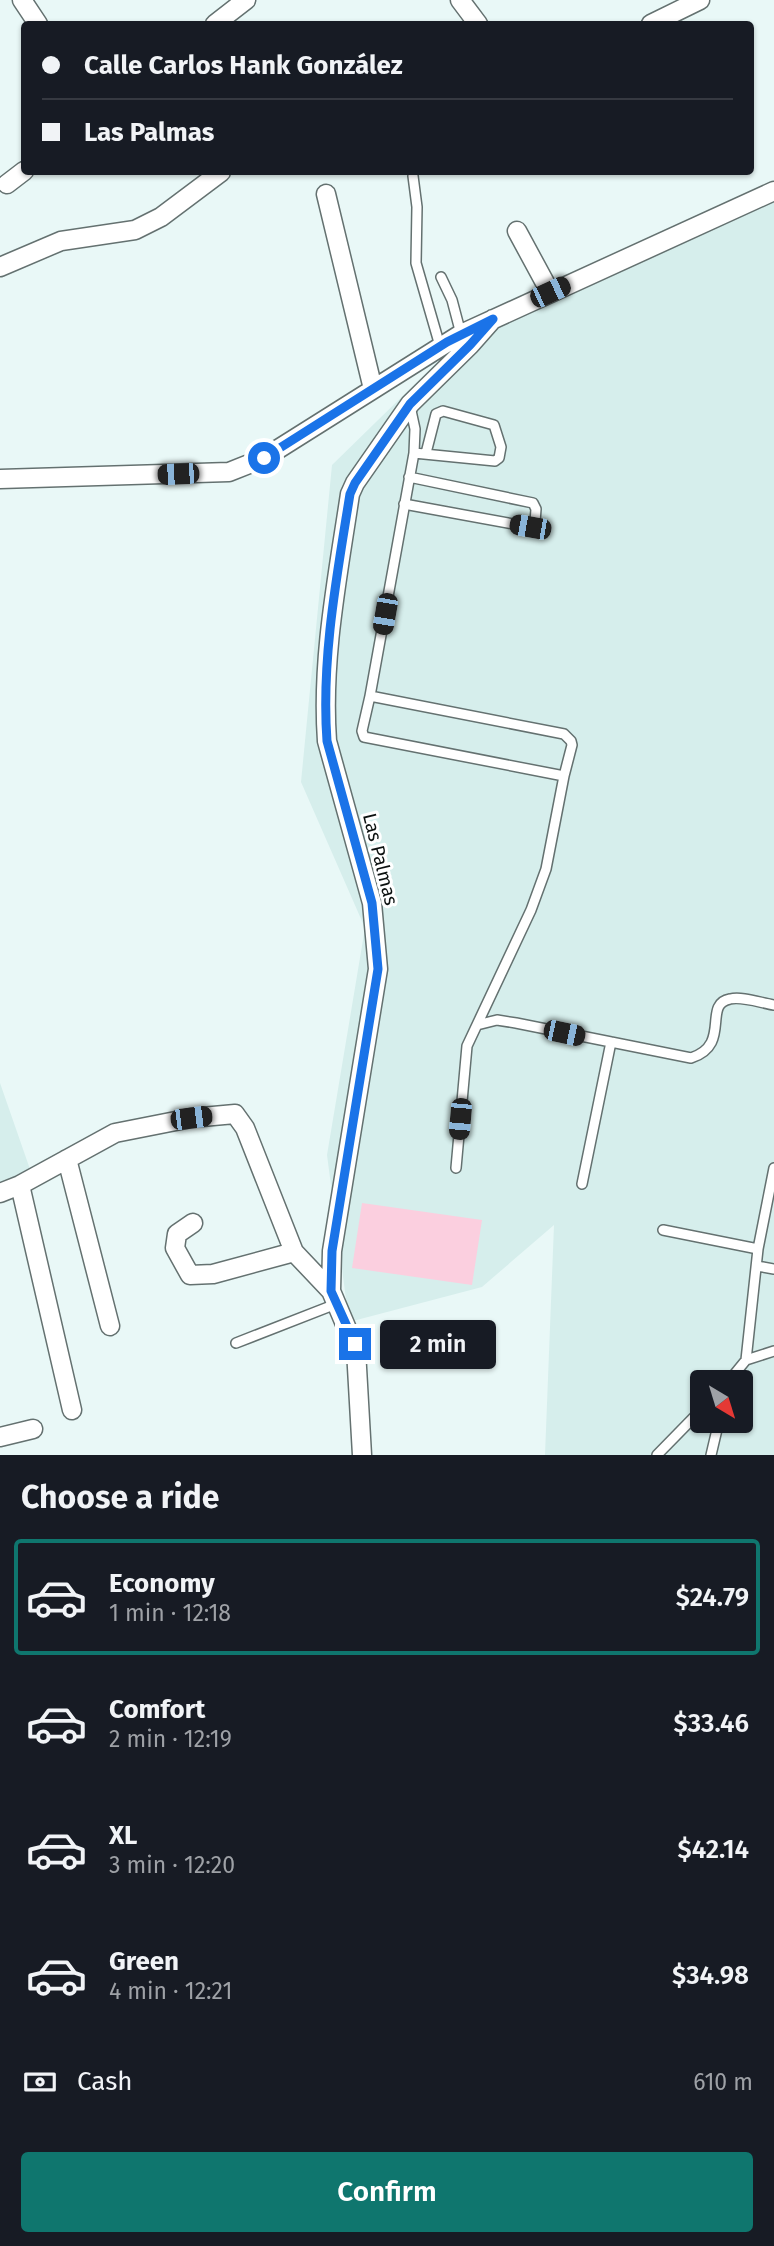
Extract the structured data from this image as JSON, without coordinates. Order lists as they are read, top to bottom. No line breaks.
{"streets":{"street":["Las Palmas"]},"north":"bottom right","page":{"banner":["Calle Carlos Hank González","Las Palmas"],"bubble":"2 min","heading":"Choose a ride","list":[{"name":"Economy","note":"1 min · 12:18","value":"$24.79"},{"name":"Comfort","note":"2 min · 12:19","value":"$33.46"},{"name":"XL","note":"3 min · 12:20","value":"$42.14"},{"name":"Green","note":"4 min · 12:21","value":"$34.98"}],"pay":["Cash","610 m"],"buttons":"Confirm"}}
